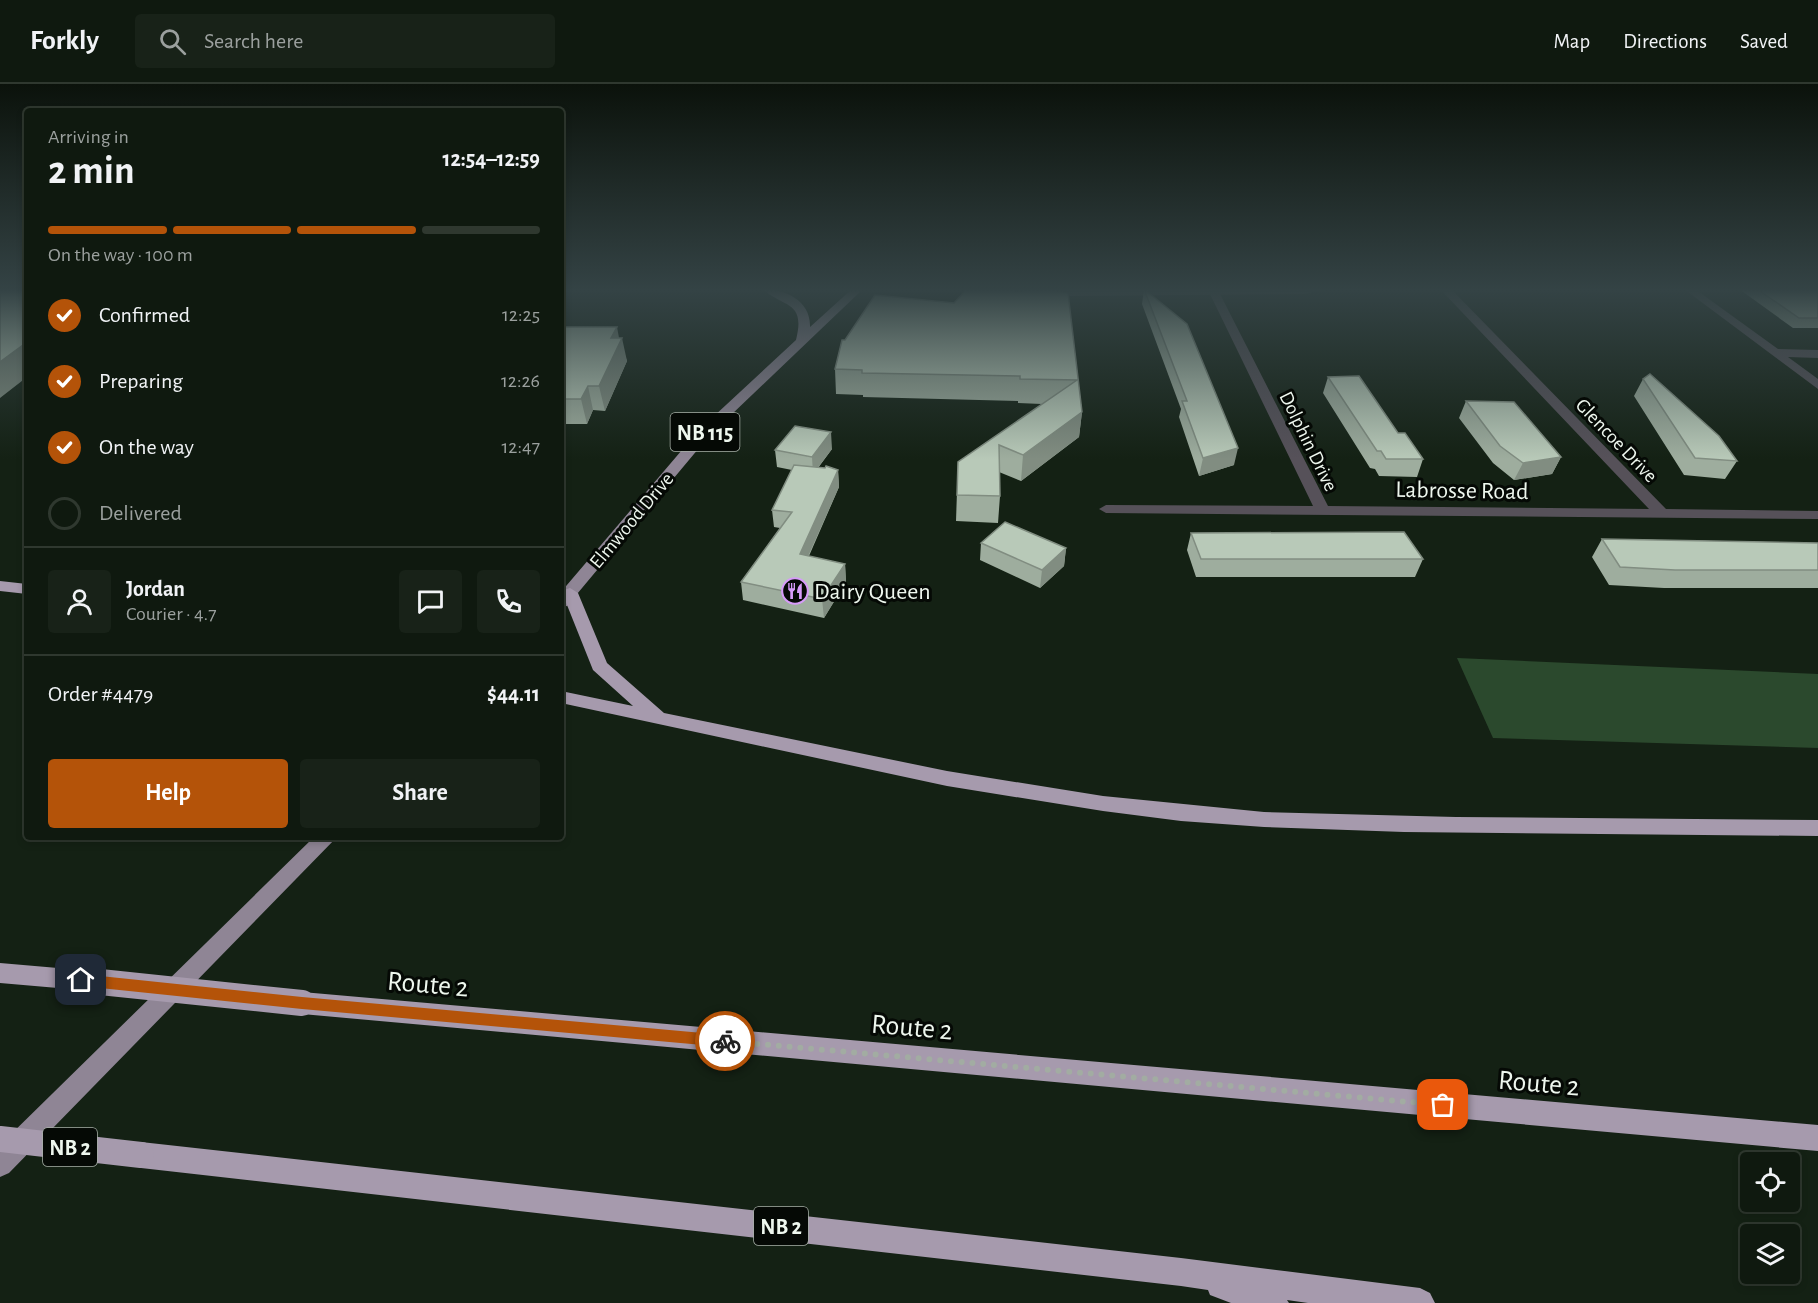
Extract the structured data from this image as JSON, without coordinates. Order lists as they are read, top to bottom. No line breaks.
{"streets":{"highway":["Route 2","NB 2"],"main road":["NB 115","Elmwood Drive"],"street":["Glencoe Drive","Dolphin Drive","Labrosse Road"]},"crossings":[["Glencoe Drive","Labrosse Road"],["Dolphin Drive","Labrosse Road"]],"places":{"restaurant":["Dairy Queen"]},"page":{"header":"Forkly","search":"Search here","nav":["Map","Directions","Saved"],"heading":["2 min","Arriving in","12:54–12:59"],"panel":["Jordan","Courier · 4.7","Order #4479","$44.11"],"bar":"On the way · 100 m","list":[["Confirmed","12:25"],["Preparing","12:26"],["On the way","12:47"],"Delivered"],"buttons":["Help","Share"]}}
